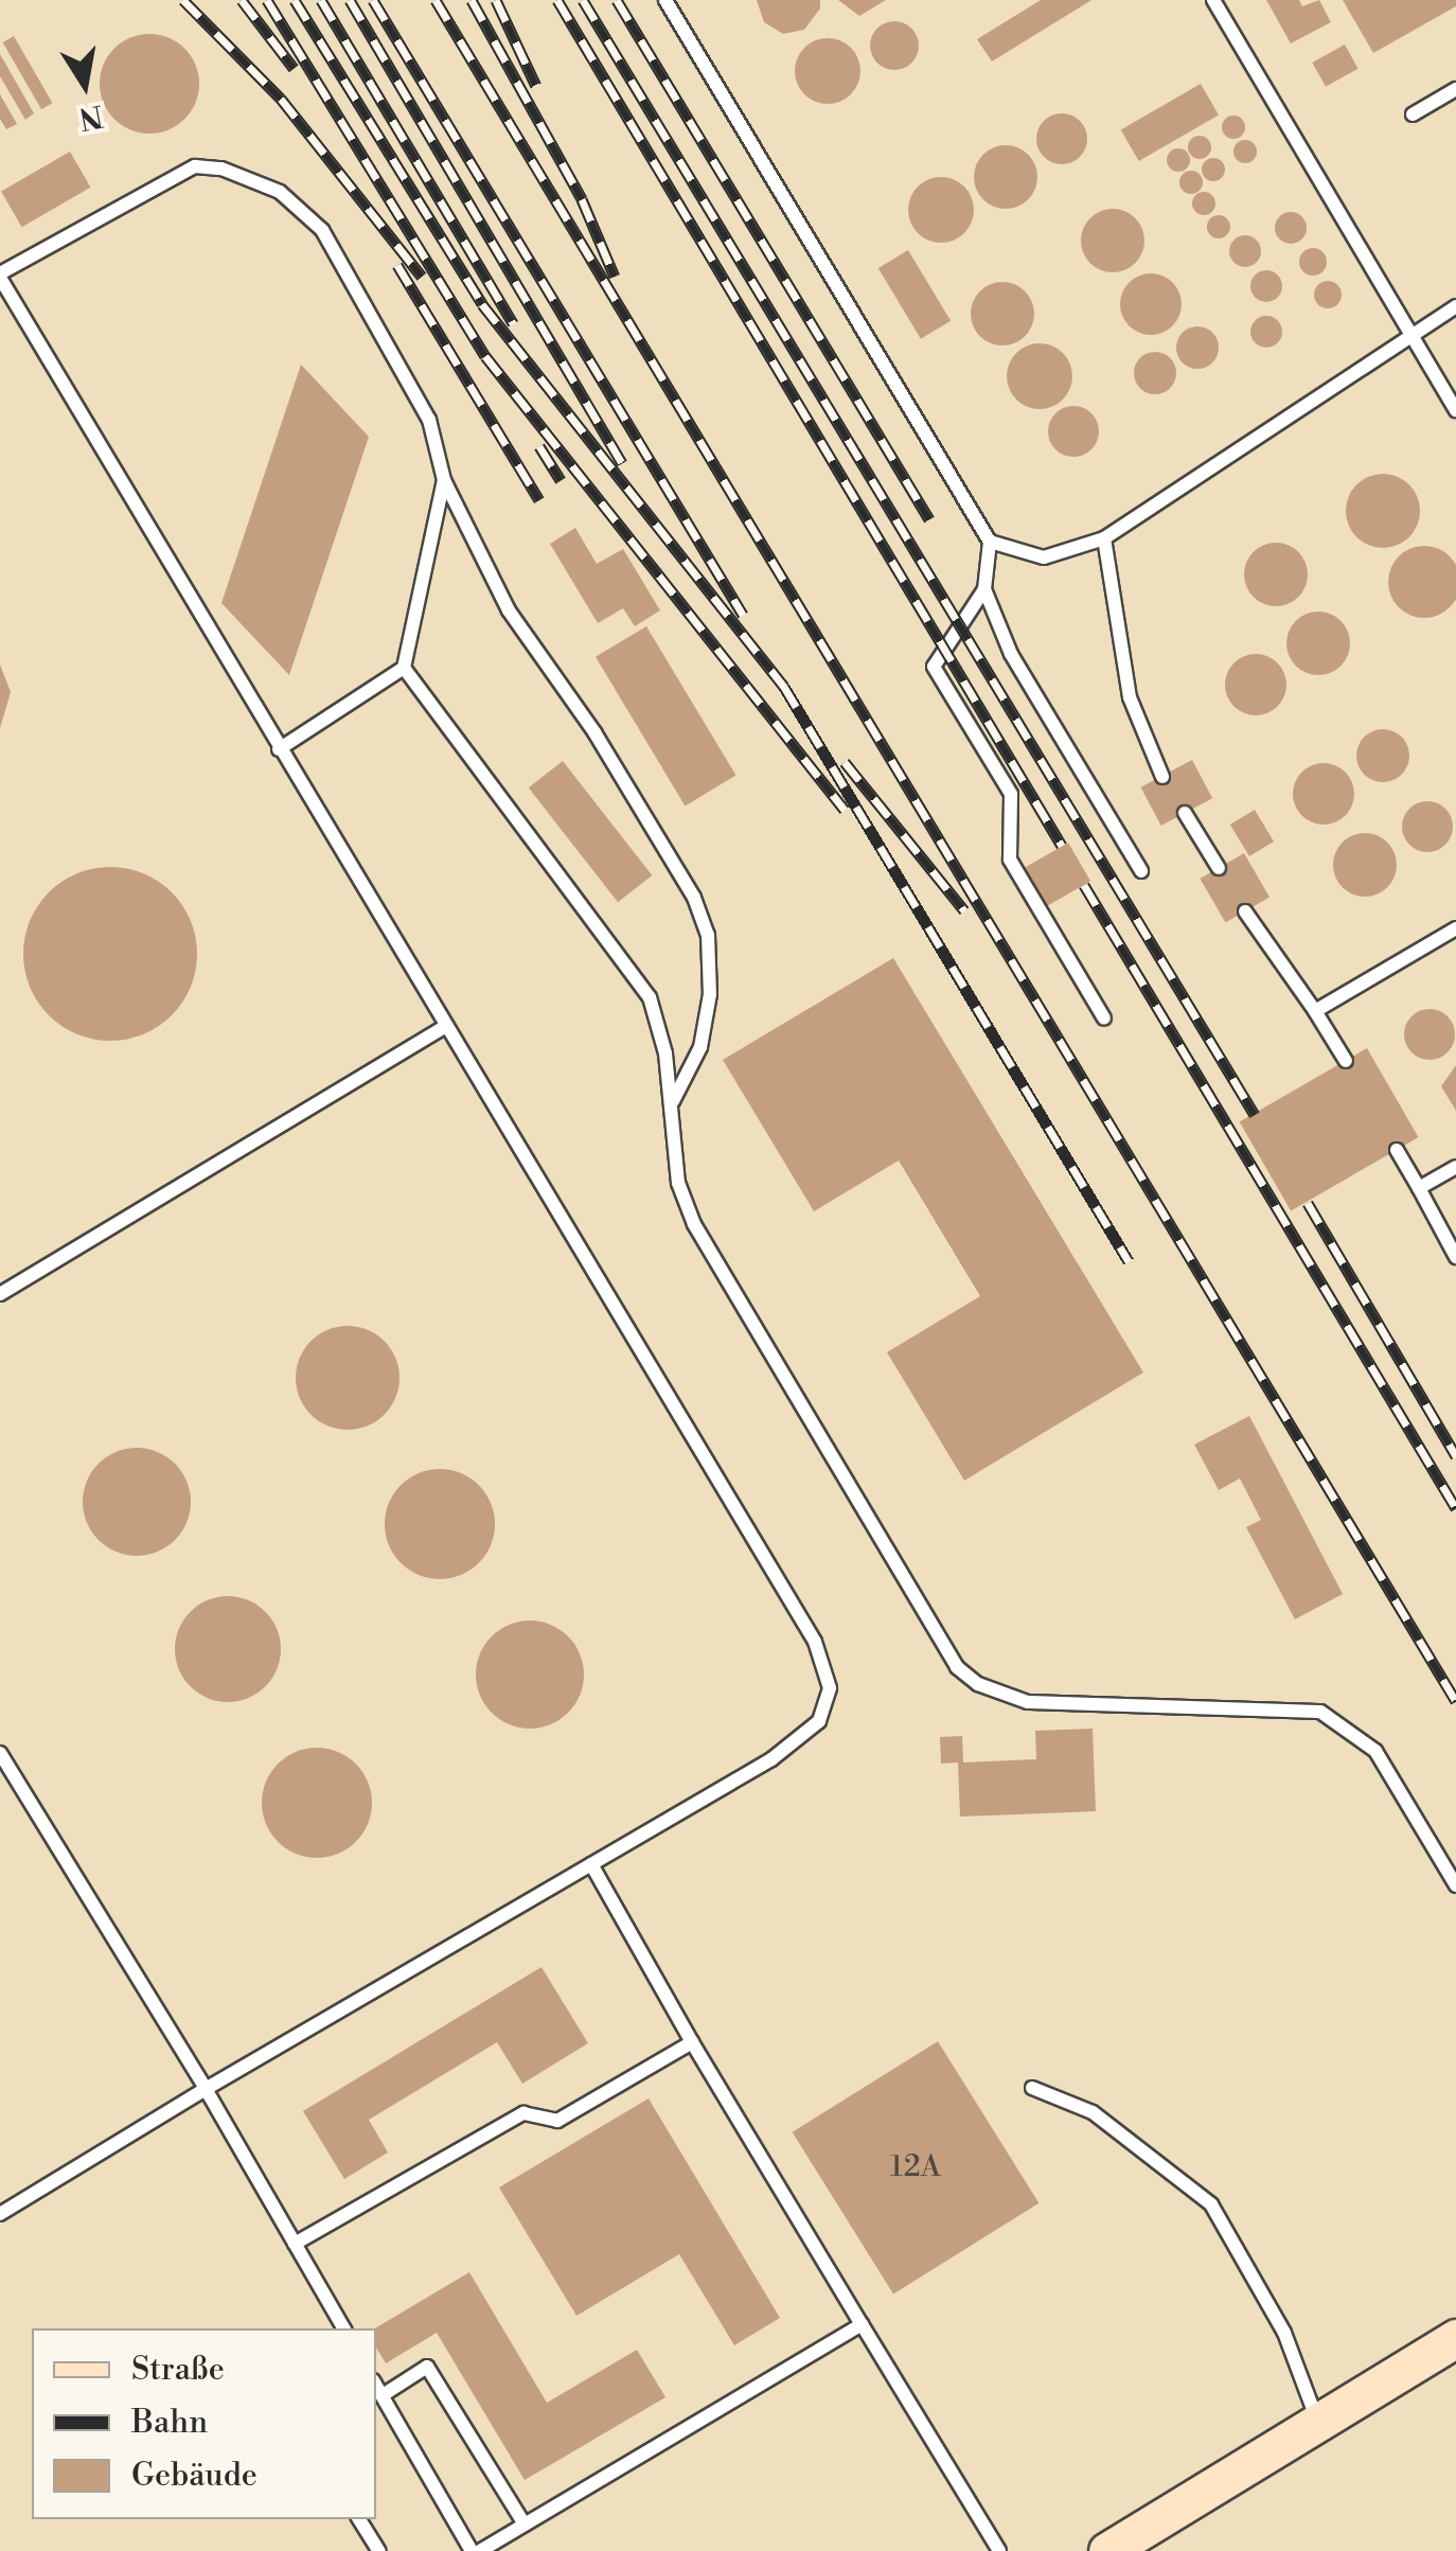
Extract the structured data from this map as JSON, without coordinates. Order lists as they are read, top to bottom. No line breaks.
{"house_numbers":["12A"],"legend":["Straße","Bahn","Gebäude"],"north":"bottom"}
